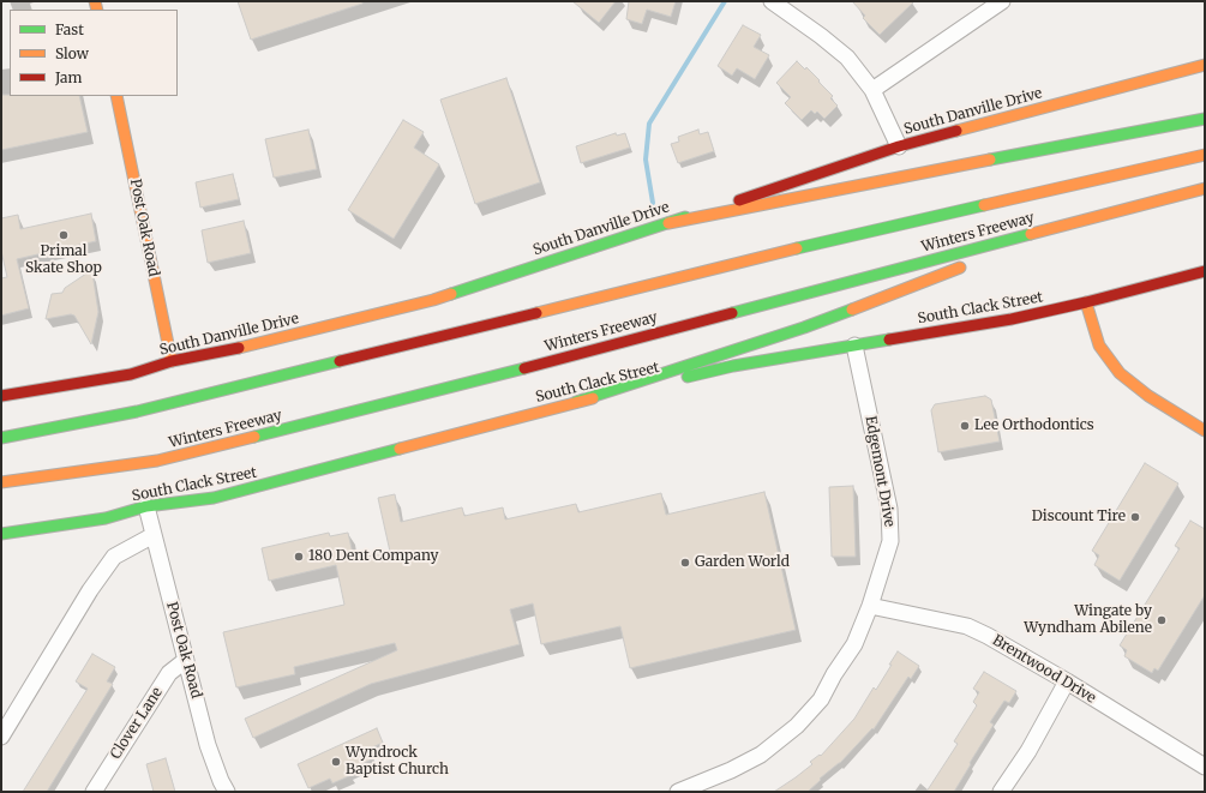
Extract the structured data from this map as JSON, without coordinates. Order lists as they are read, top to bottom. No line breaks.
{"streets":{"main road":["South Danville Drive","Post Oak Road","Winters Freeway","South Clack Street"],"street":["Edgemont Drive","Brentwood Drive","Clover Lane"]},"crossings":[["South Danville Drive","Post Oak Road"],["Post Oak Road","South Clack Street"],["Post Oak Road","Clover Lane"],["South Clack Street","Edgemont Drive"],["Edgemont Drive","Brentwood Drive"]],"places":["Primal Skate Shop","Lee Orthodontics","Discount Tire","180 Dent Company","Garden World","Wingate by Wyndham Abilene","Wyndrock Baptist Church"],"legend":["Fast","Slow","Jam"]}
